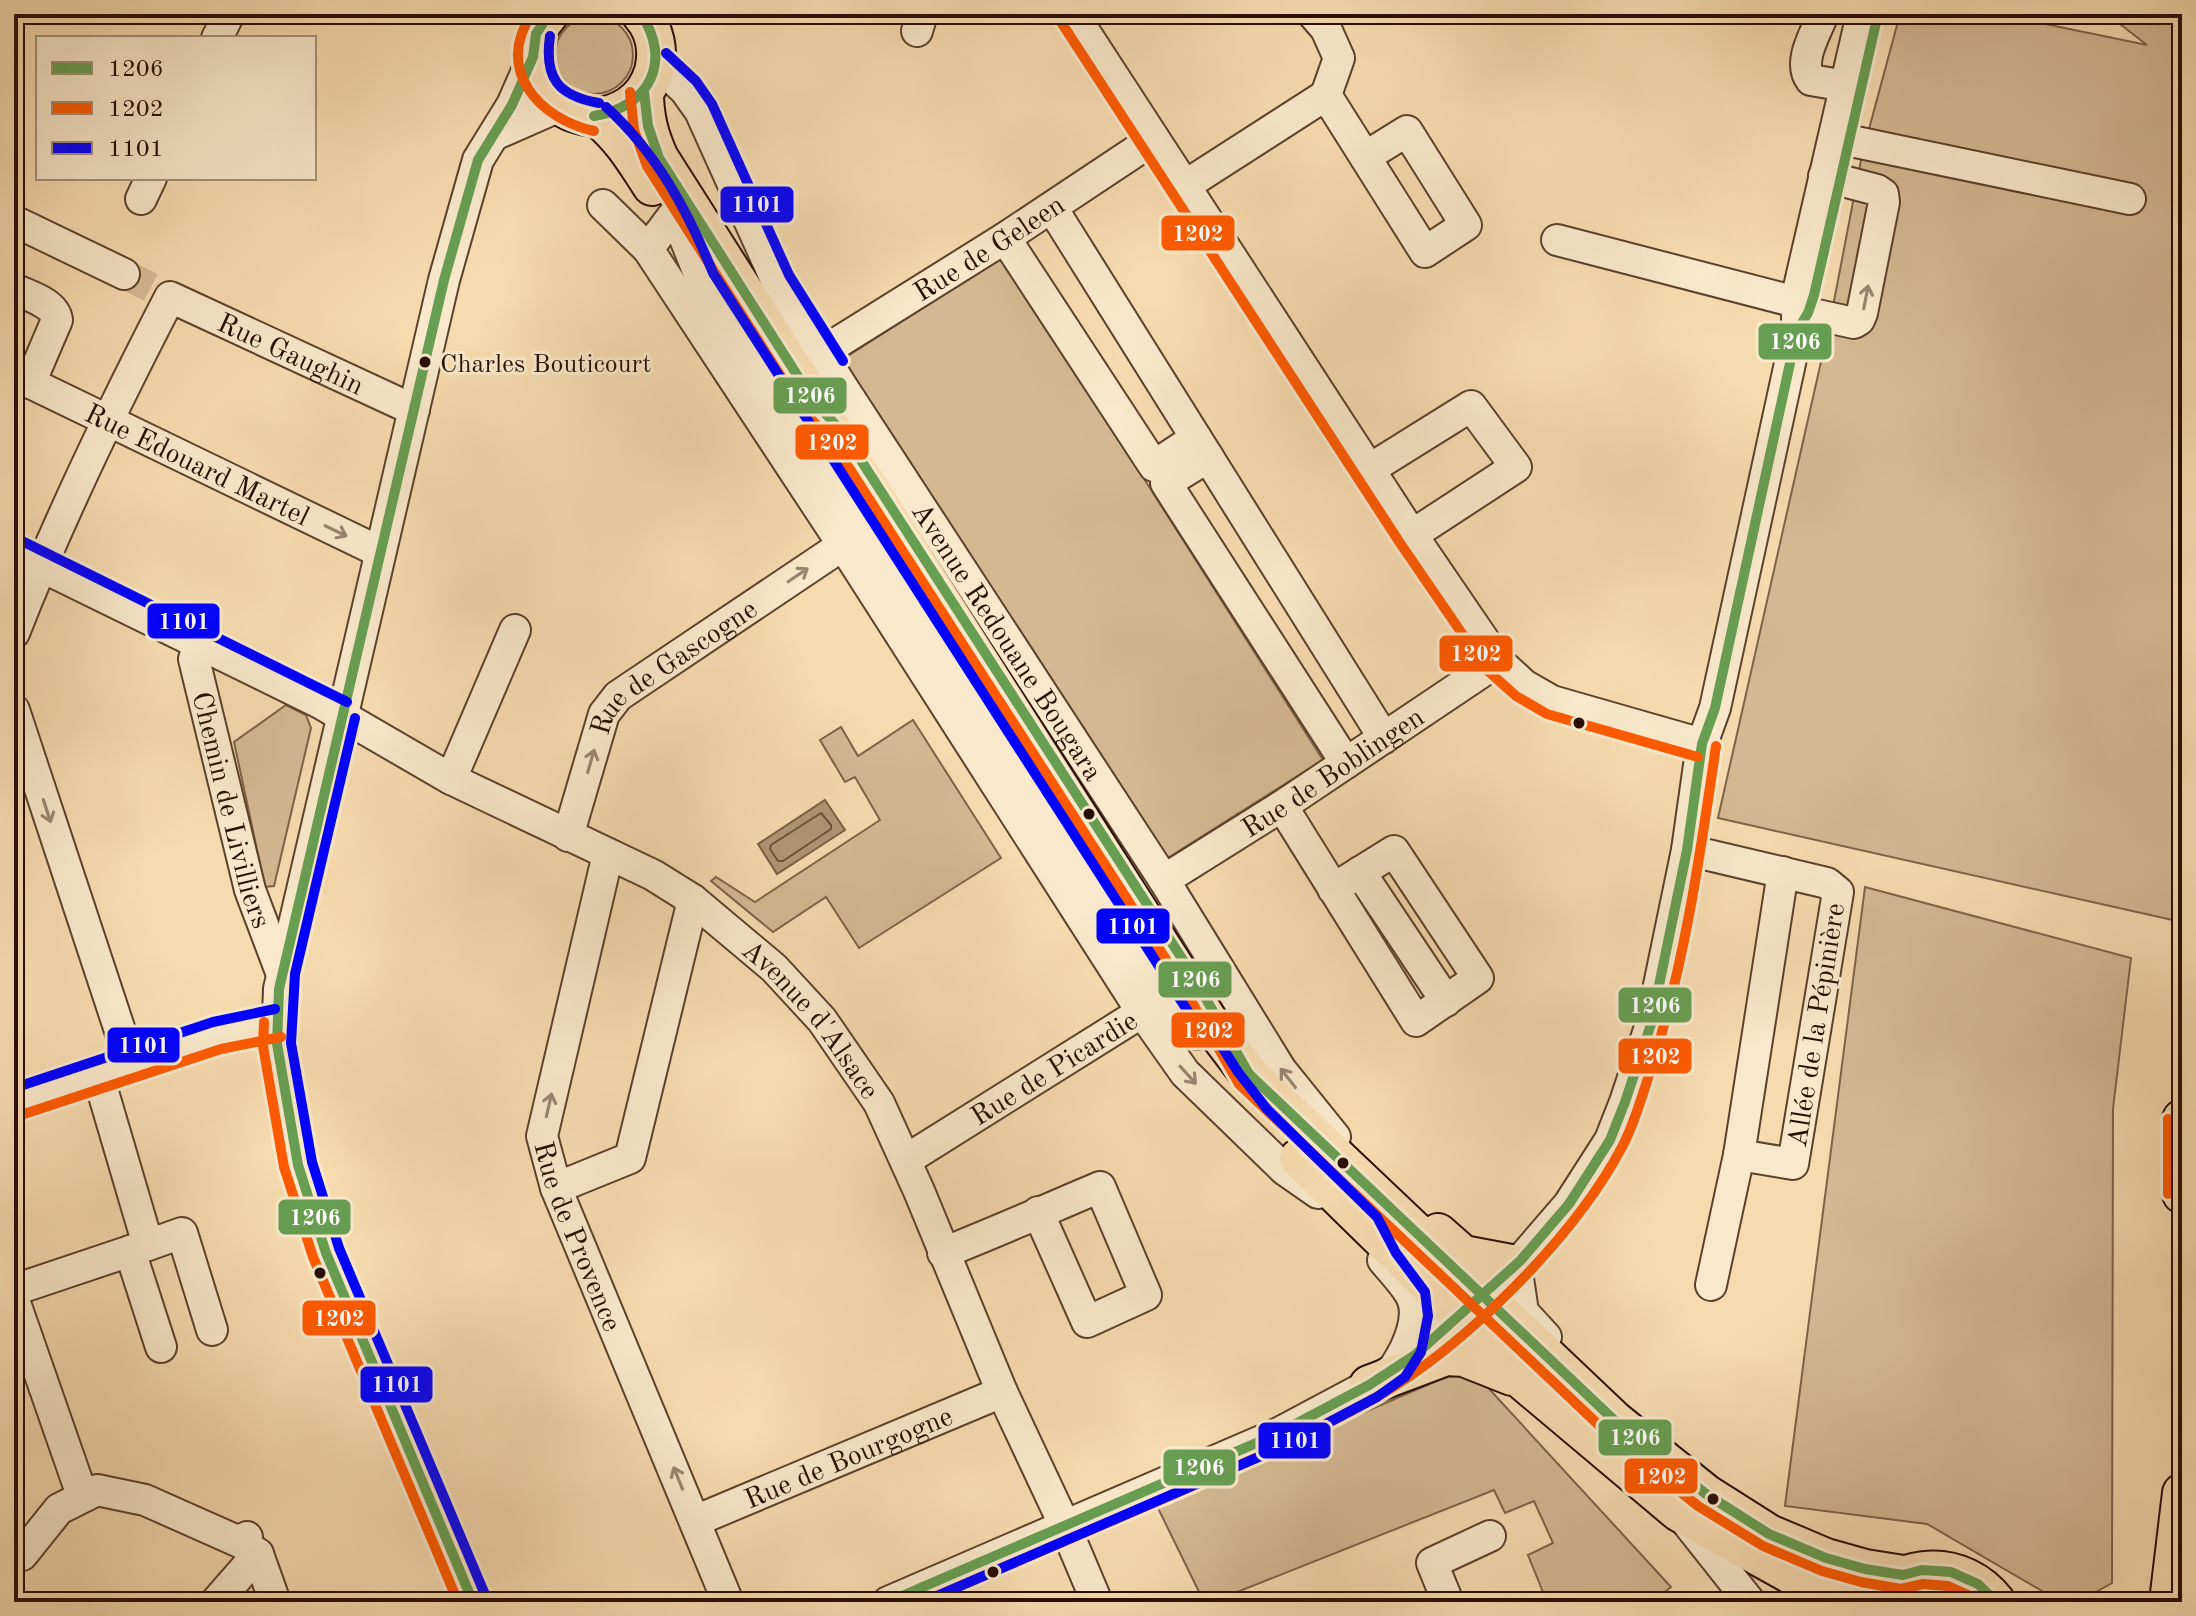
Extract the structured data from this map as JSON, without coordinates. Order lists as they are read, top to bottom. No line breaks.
{"streets":{"main road":["Avenue Redouane Bougara"],"street":["Rue de Geleen","Rue Gaughin","Rue Edouard Martel","Rue de Gascogne","Rue de Boblingen","Chemin de Livilliers","Avenue d'Alsace","Allée de la Pépinière","Rue de Picardie","Rue de Provence","Rue de Bourgogne"]},"crossings":[["Rue de Geleen","Avenue Redouane Bougara"],["Rue Gaughin","Rue Edouard Martel"],["Avenue Redouane Bougara","Rue de Boblingen"],["Avenue Redouane Bougara","Rue de Picardie"],["Rue de Gascogne","Avenue d'Alsace"],["Chemin de Livilliers","Avenue d'Alsace"],["Avenue d'Alsace","Rue de Picardie"],["Avenue d'Alsace","Rue de Provence"],["Avenue d'Alsace","Rue de Bourgogne"],["Rue de Provence","Rue de Bourgogne"]],"one_way":["Rue Edouard Martel","Rue de Picardie"],"places":["Charles Bouticourt"],"lines":["transit line 1206","transit line 1202","transit line 1101"],"legend":["1206","1202","1101"]}
